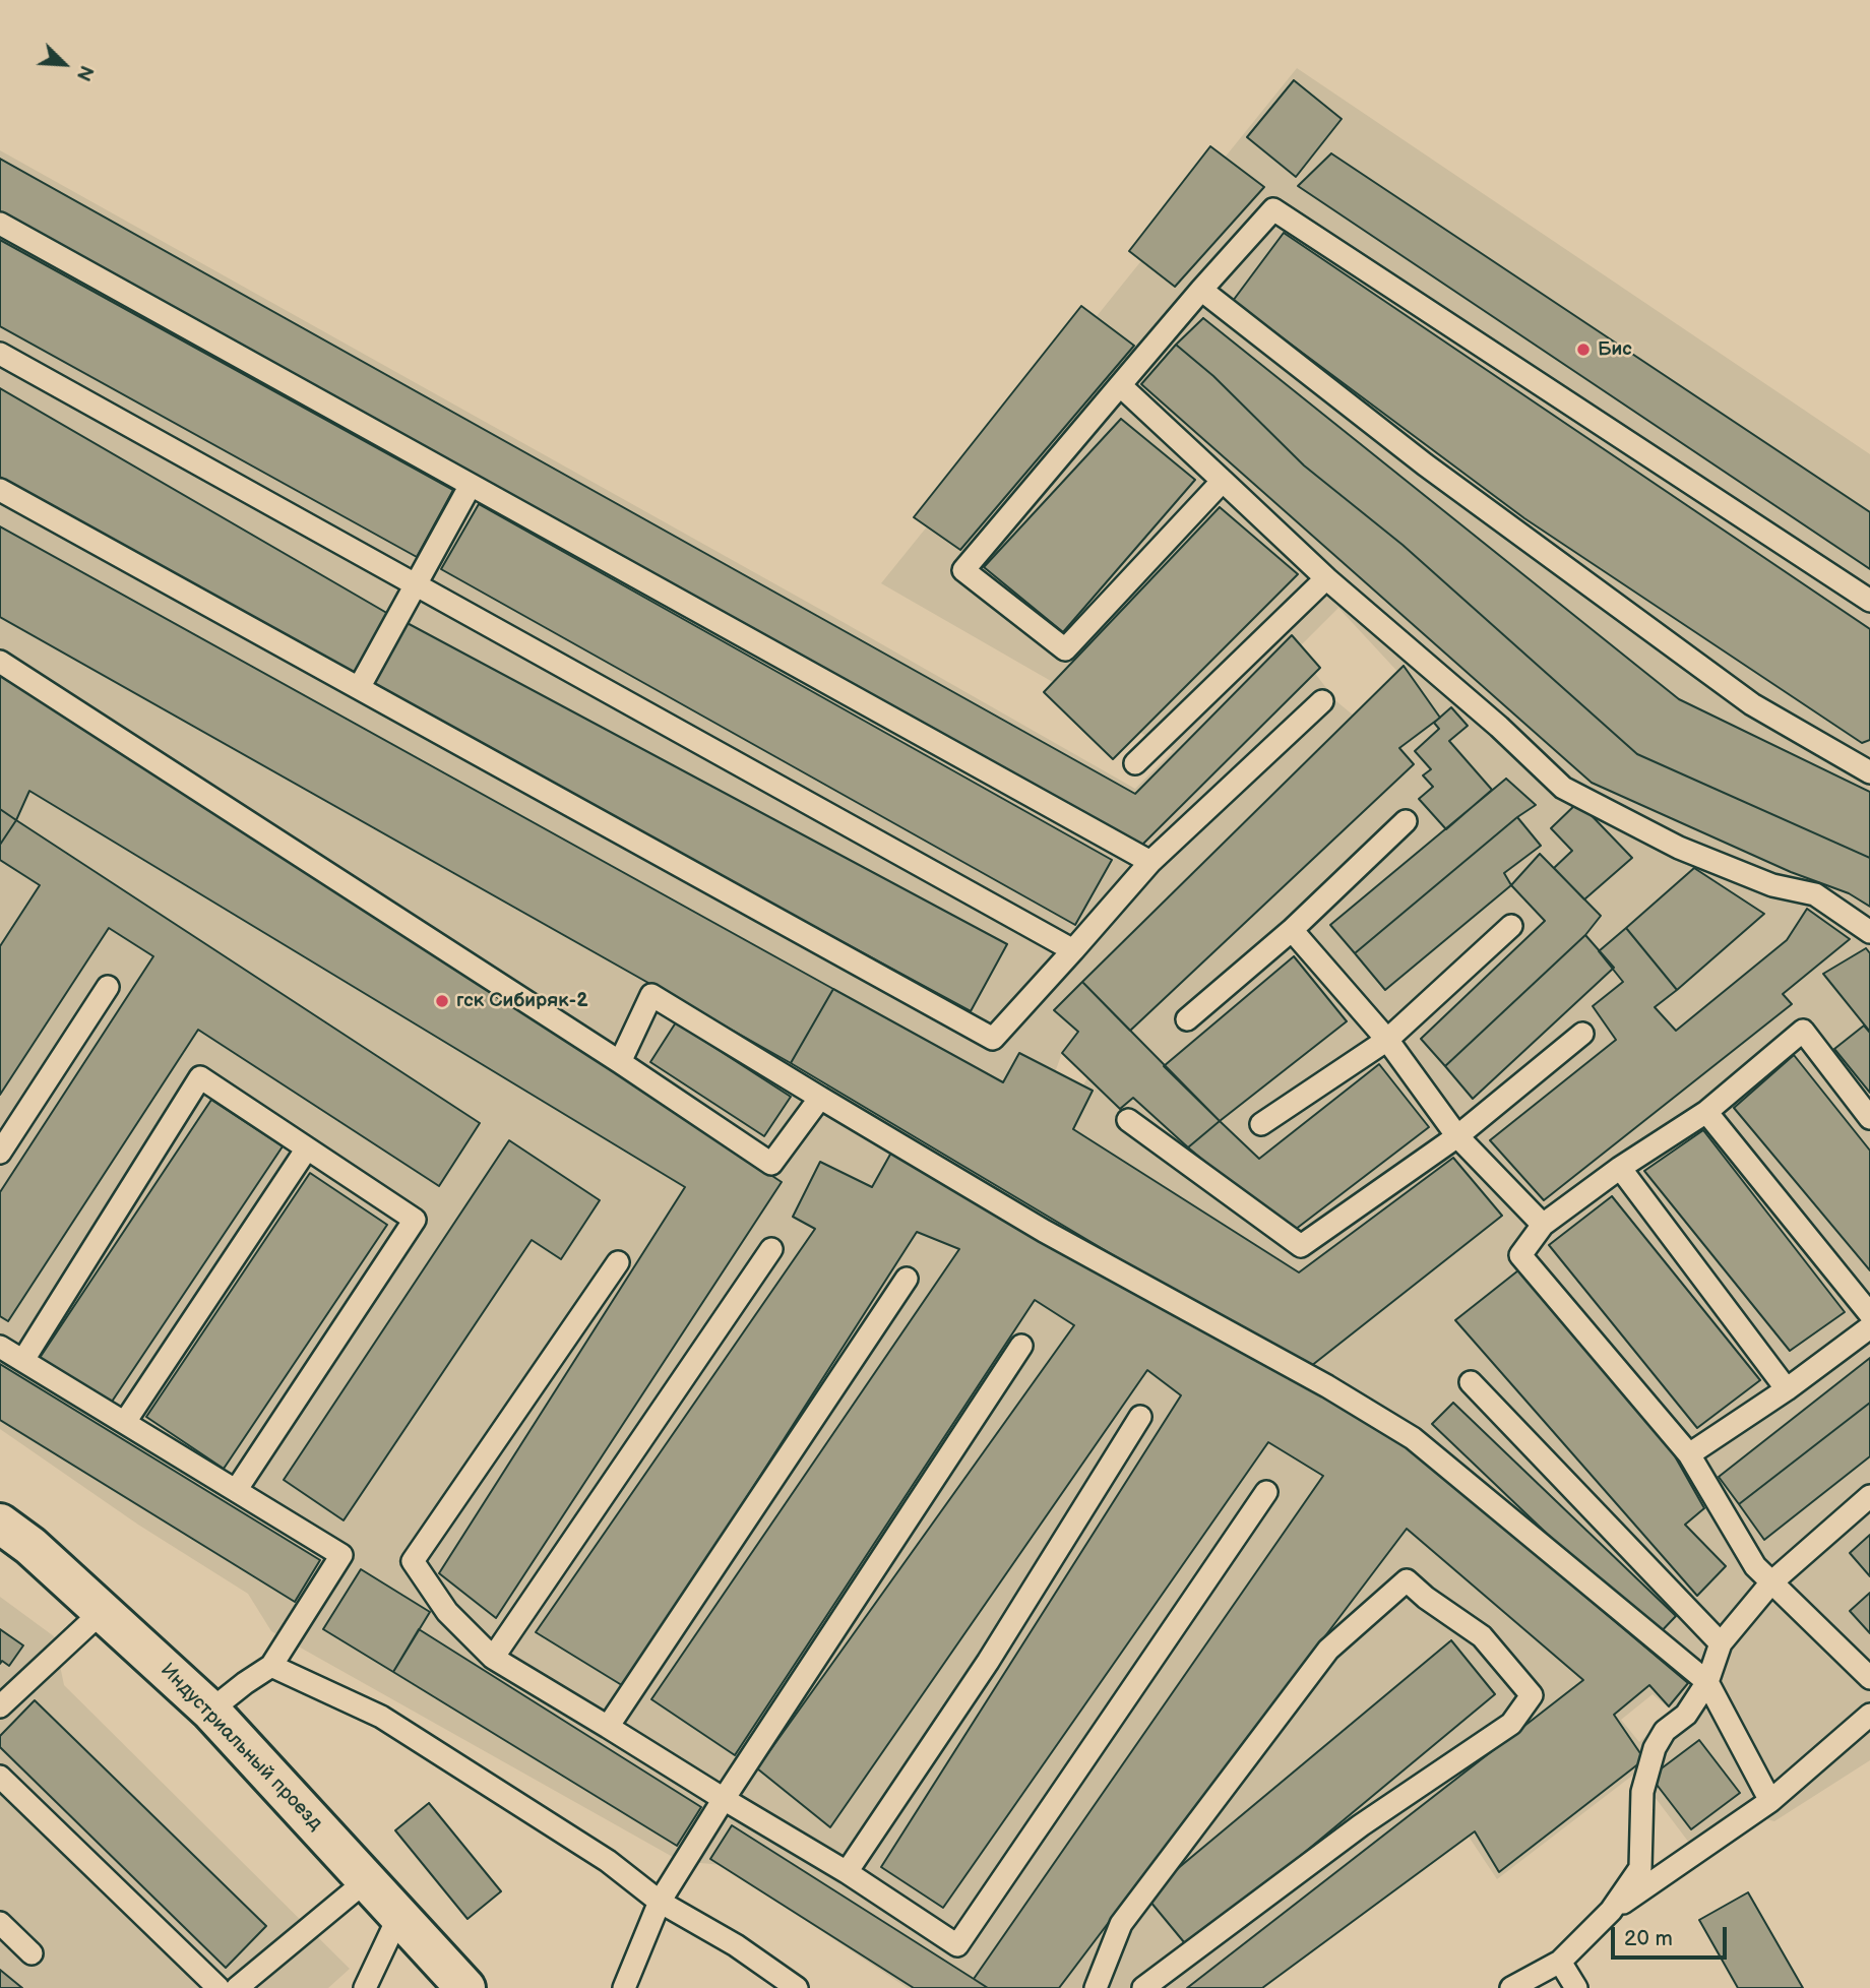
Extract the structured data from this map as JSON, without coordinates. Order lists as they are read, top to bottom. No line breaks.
{"streets":{"street":["Индустриальный проезд"]},"places":["Бис","гск Сибиряк-2"],"scale_bar":"20 m","north":"bottom right"}
